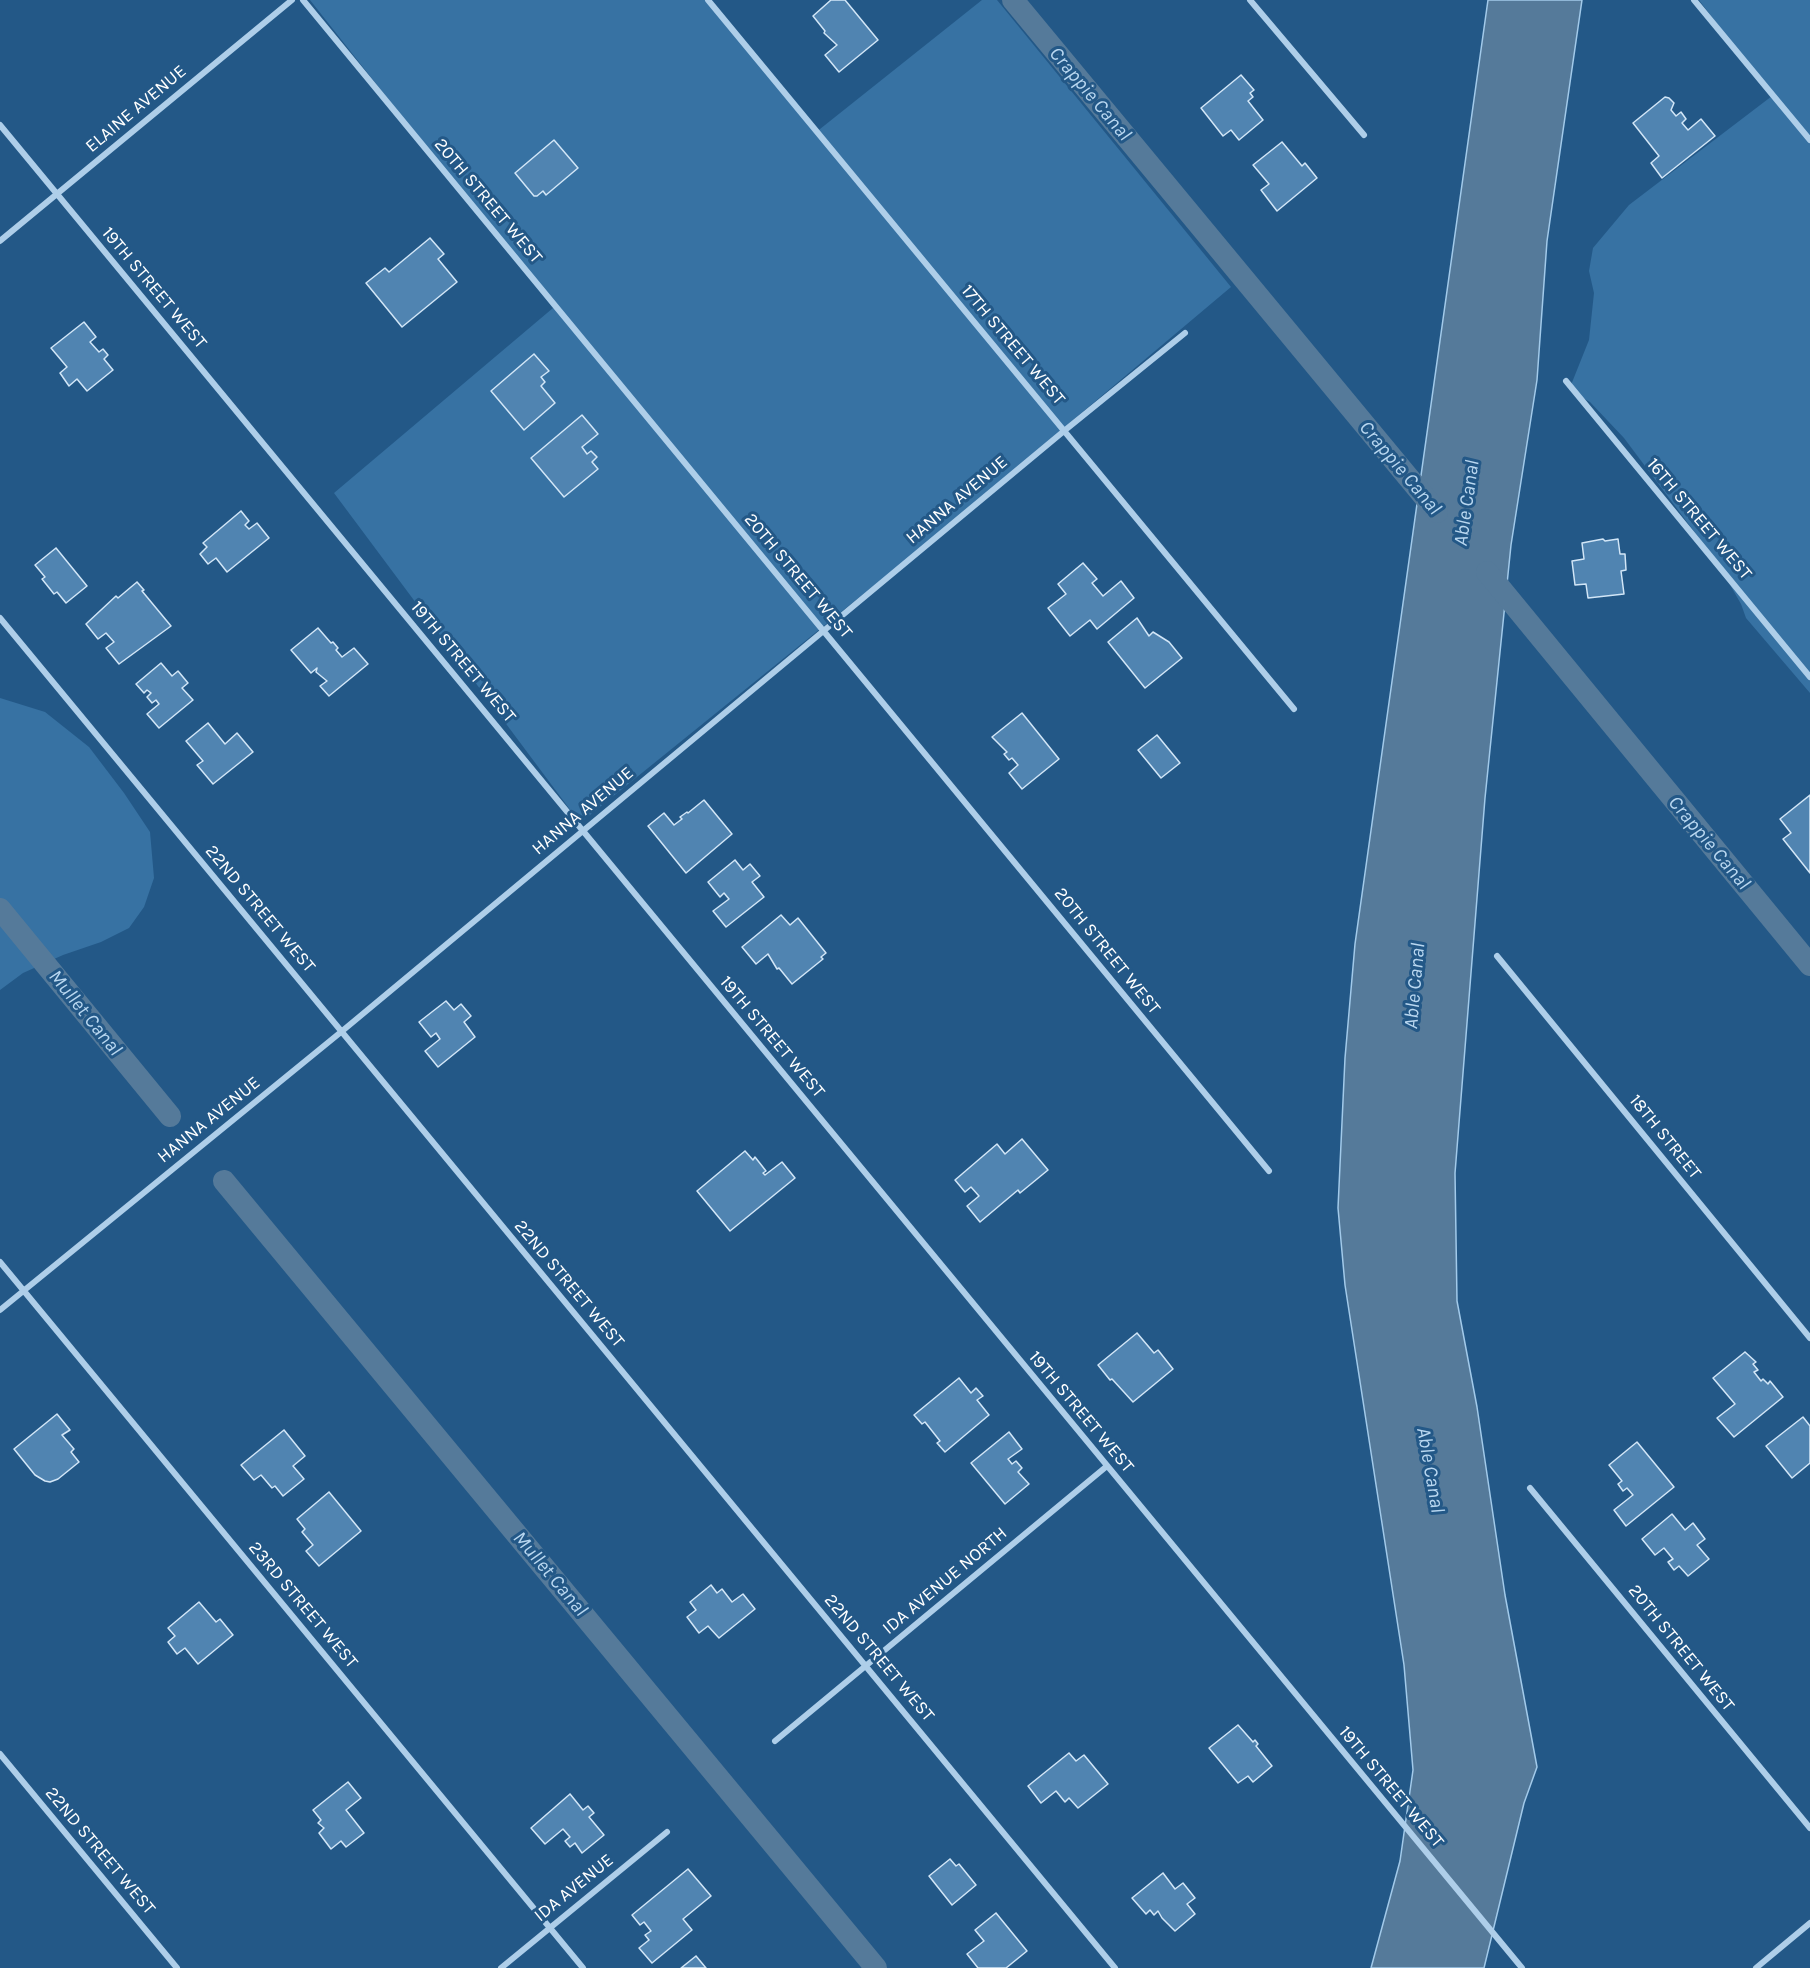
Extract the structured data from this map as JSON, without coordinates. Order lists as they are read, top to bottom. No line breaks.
{"streets":{"street":["ELAINE AVENUE","20TH STREET WEST","19TH STREET WEST","17TH STREET WEST","HANNA AVENUE","16TH STREET WEST","22ND STREET WEST","18TH STREET","IDA AVENUE NORTH","23RD STREET WEST","IDA AVENUE"]},"crossings":[["ELAINE AVENUE","19TH STREET WEST"],["20TH STREET WEST","HANNA AVENUE"],["19TH STREET WEST","HANNA AVENUE"],["19TH STREET WEST","IDA AVENUE NORTH"],["17TH STREET WEST","HANNA AVENUE"],["HANNA AVENUE","22ND STREET WEST"],["HANNA AVENUE","23RD STREET WEST"],["22ND STREET WEST","IDA AVENUE NORTH"],["23RD STREET WEST","IDA AVENUE"]],"water":["Crappie Canal","Able Canal","Mullet Canal"]}
